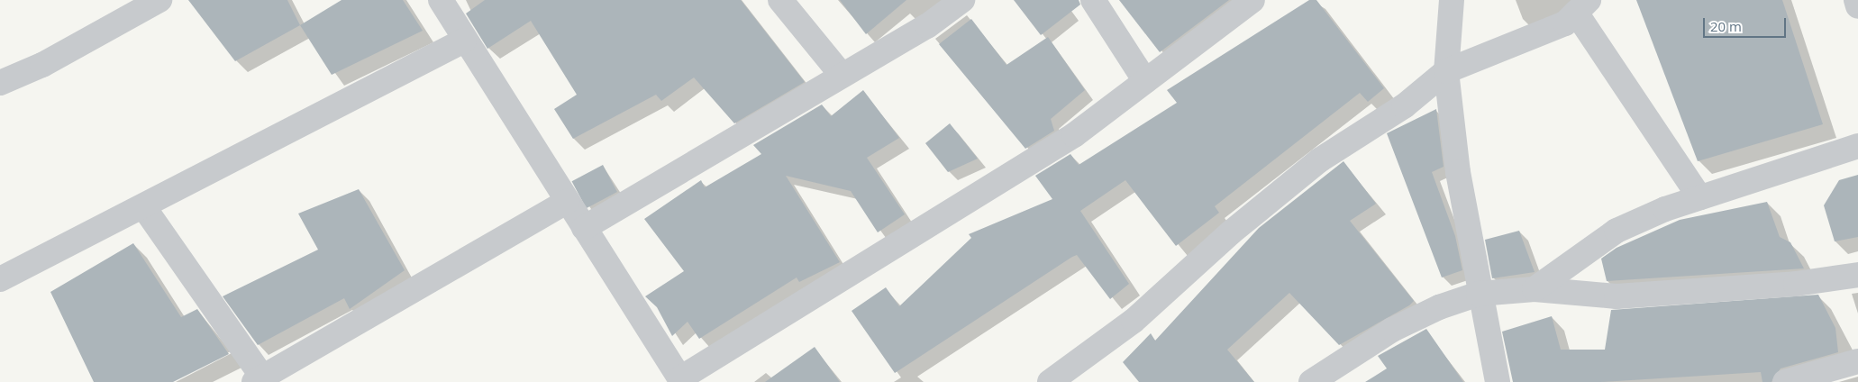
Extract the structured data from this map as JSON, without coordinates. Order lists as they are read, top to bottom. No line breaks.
{"scale_bar":"20 m"}
